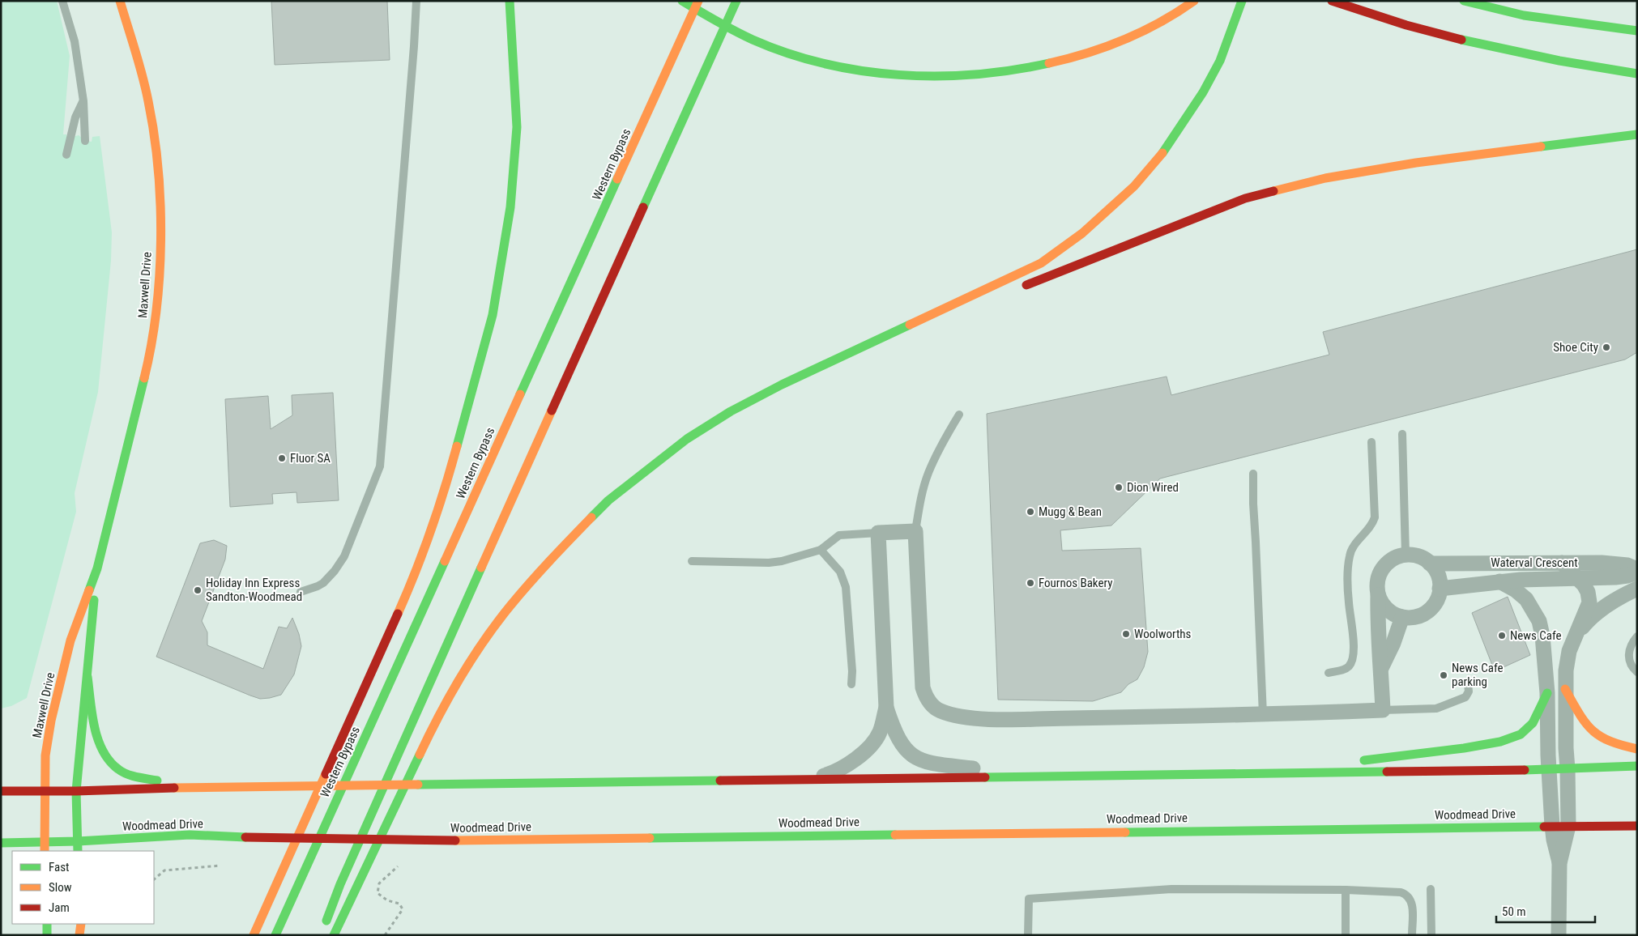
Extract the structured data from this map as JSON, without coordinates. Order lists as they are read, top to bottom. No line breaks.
{"streets":{"main road":["Western Bypass","Maxwell Drive","Woodmead Drive"],"street":["Waterval Crescent"]},"crossings":[["Maxwell Drive","Woodmead Drive"],["Waterval Crescent","Woodmead Drive"]],"places":["Shoe City","Fluor SA","Dion Wired","Mugg & Bean","Fournos Bakery","Holiday Inn Express Sandton-Woodmead","Woolworths","News Cafe","News Cafe parking"],"legend":["Fast","Slow","Jam"],"scale_bar":"50 m"}
